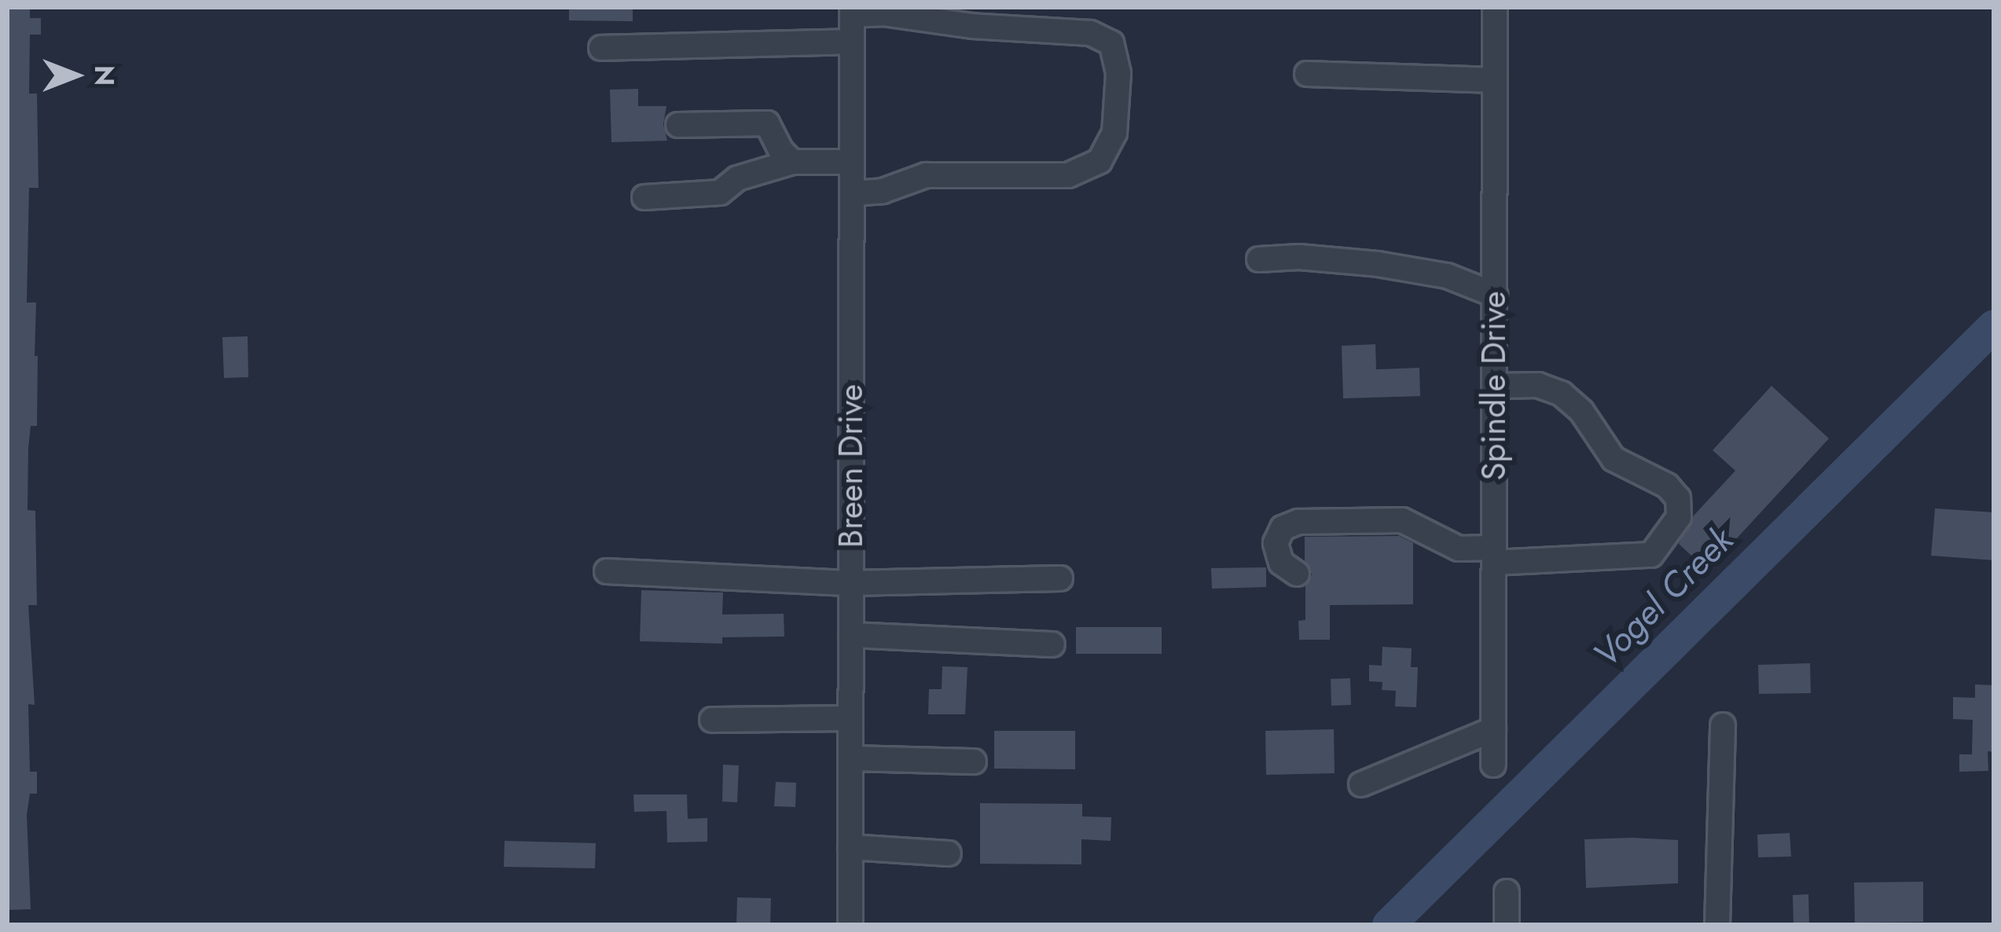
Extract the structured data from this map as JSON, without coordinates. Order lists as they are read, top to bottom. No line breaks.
{"streets":{"street":["Spindle Drive","Breen Drive"]},"water":["Vogel Creek"],"north":"right"}
